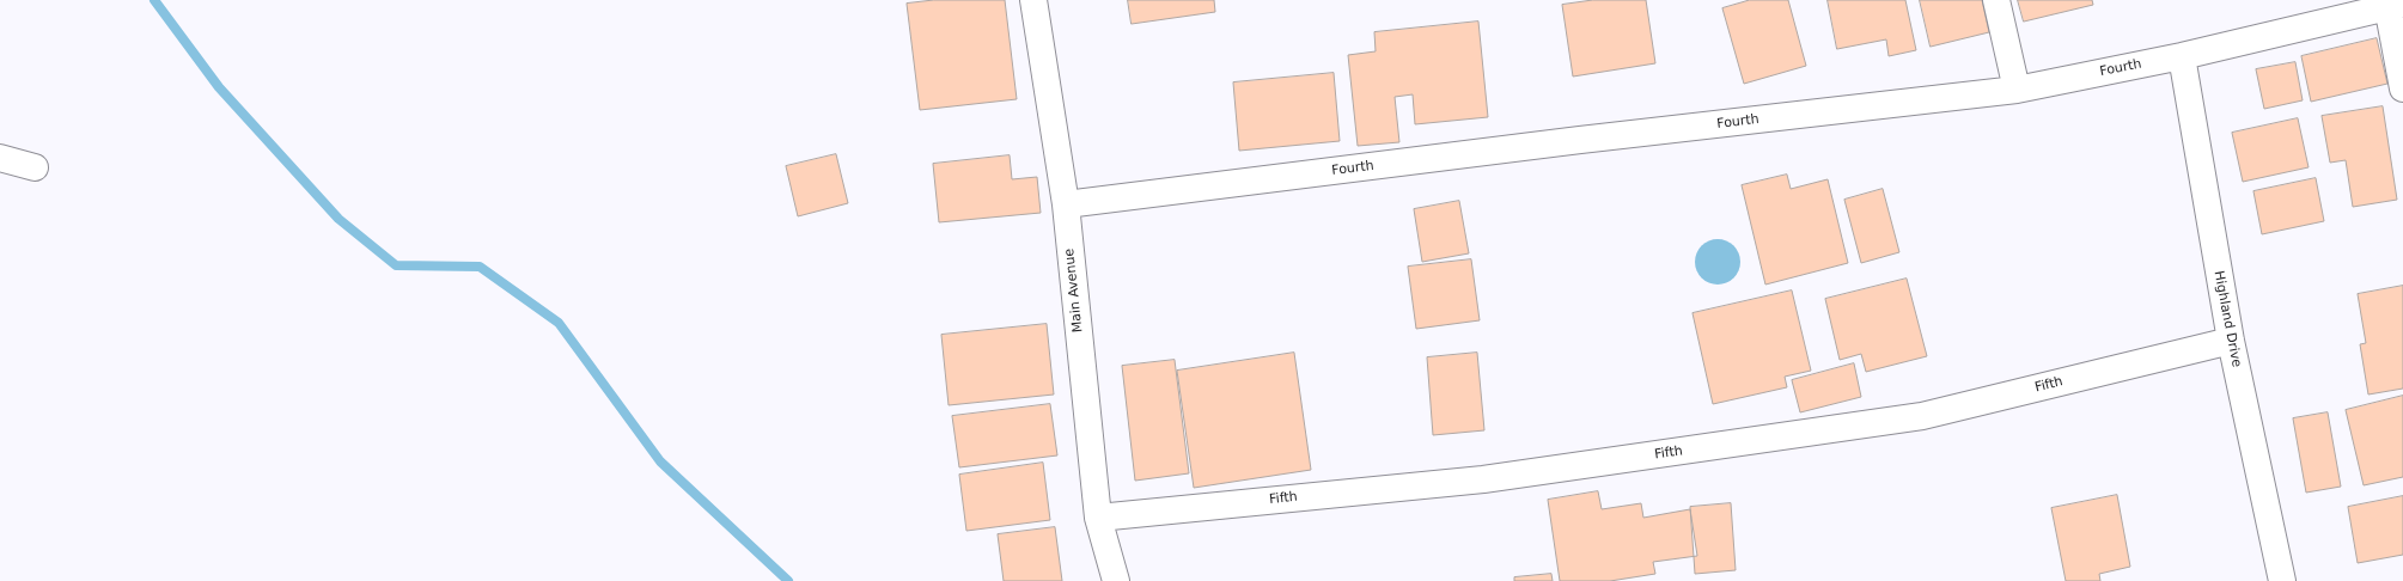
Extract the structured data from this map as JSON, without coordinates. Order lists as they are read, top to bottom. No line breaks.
{"streets":{"street":["Fourth","Main Avenue","Highland Drive","Fifth"]},"crossings":[["Fourth","Main Avenue"],["Fourth","Highland Drive"],["Main Avenue","Fifth"],["Highland Drive","Fifth"]]}
